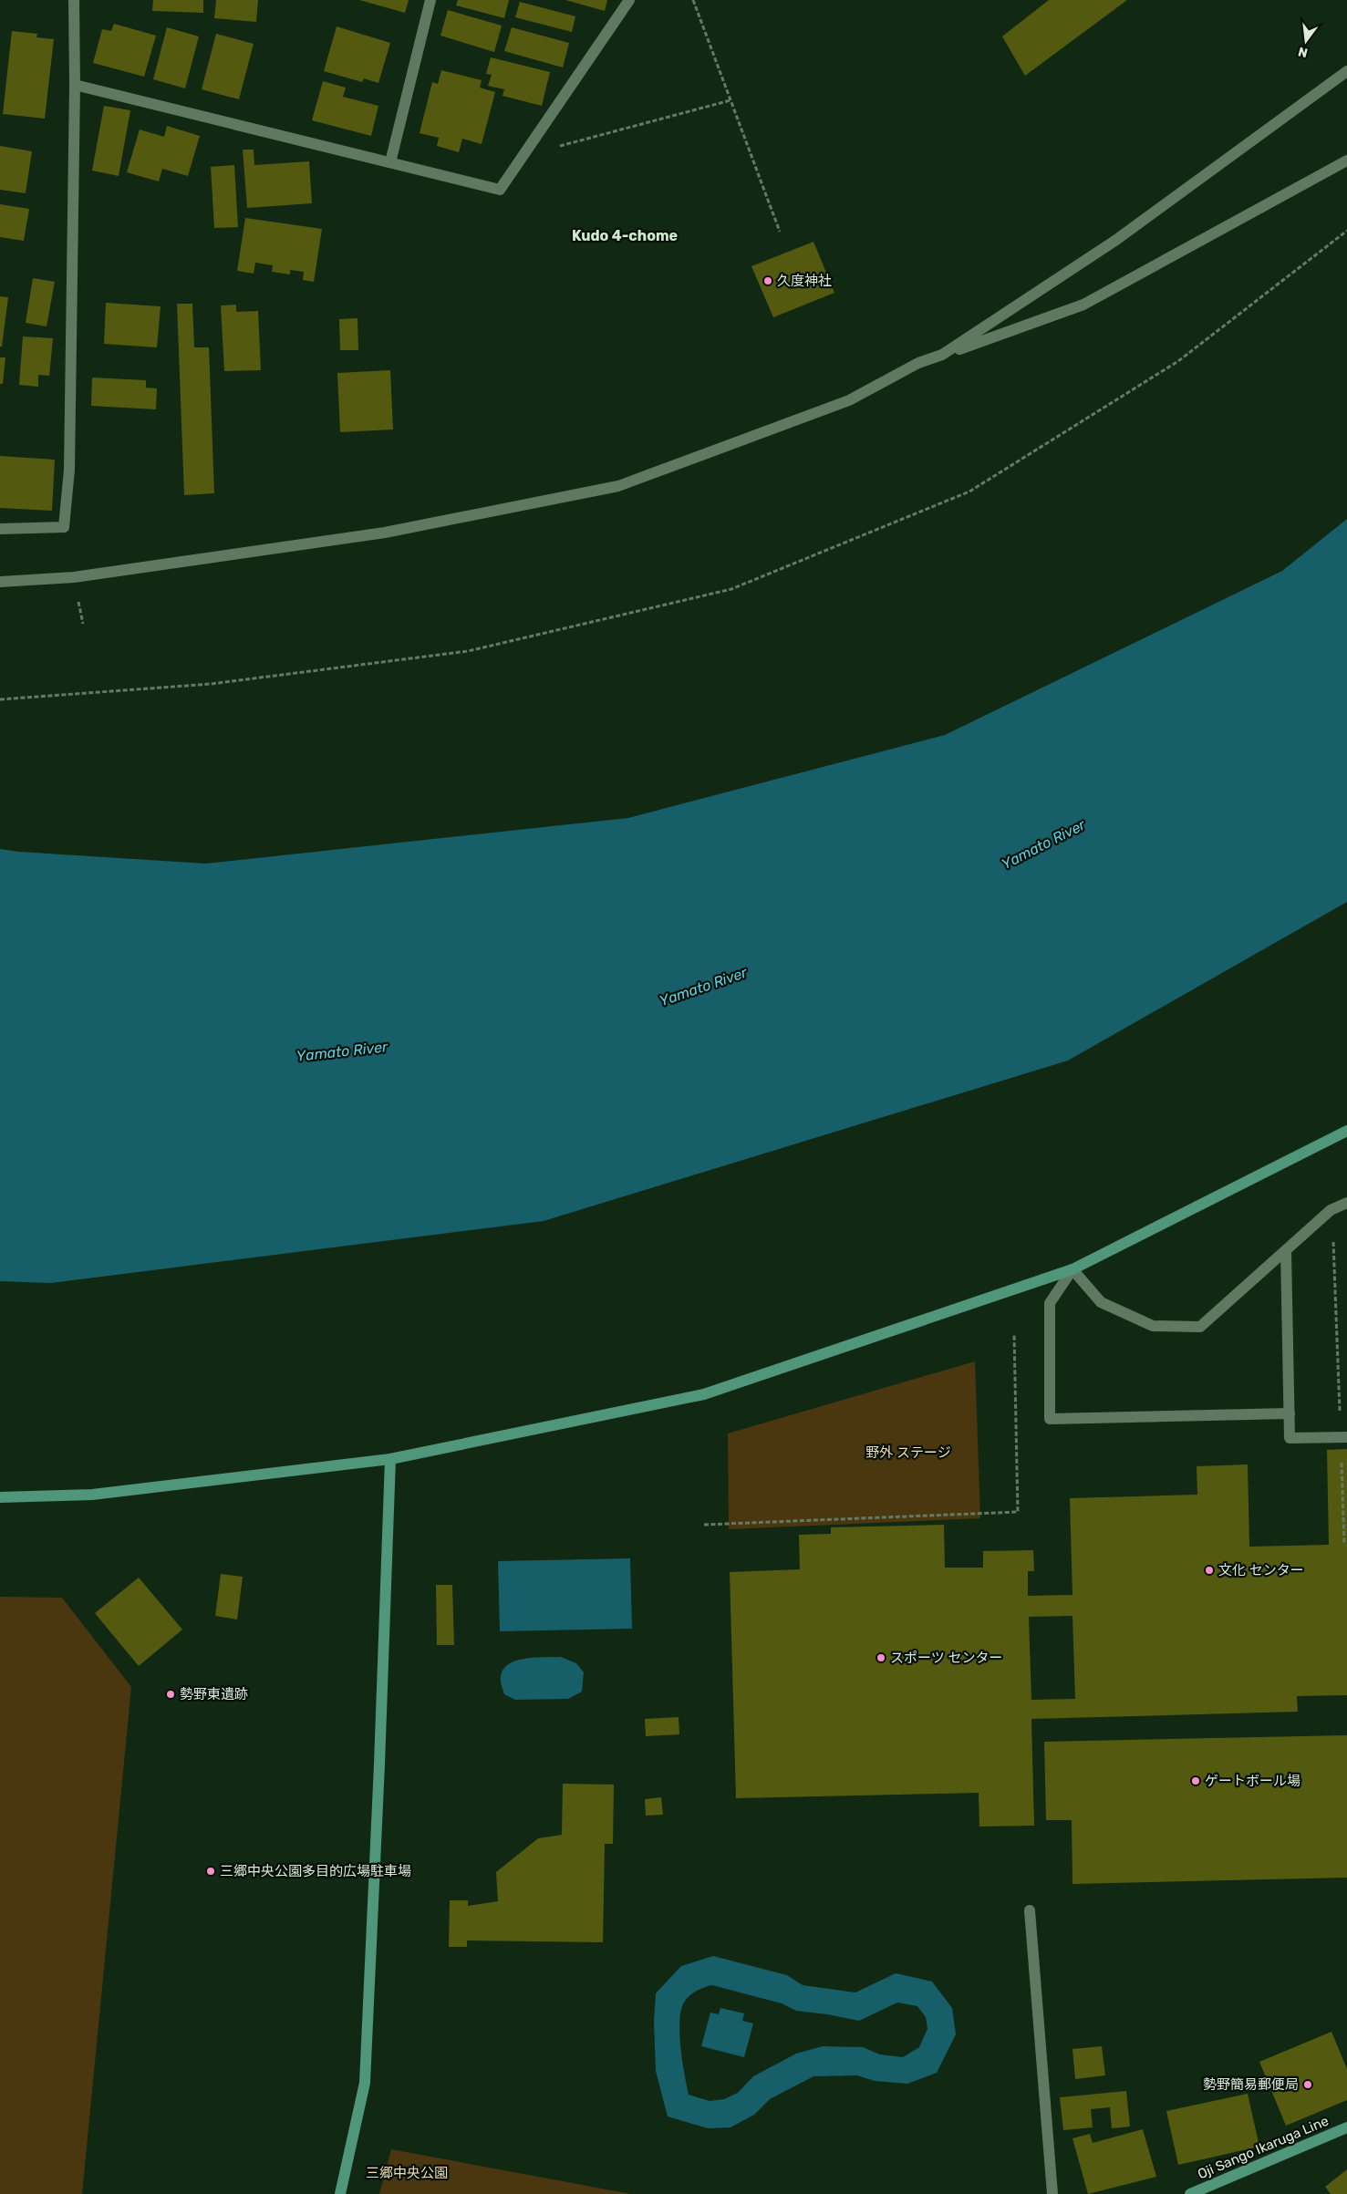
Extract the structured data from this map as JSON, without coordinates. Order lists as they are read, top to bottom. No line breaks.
{"streets":{"street":["Oji Sango Ikaruga Line"]},"districts":["Kudo 4-chome"],"water":["Yamato River"],"parks":["野外 ステージ","三郷中央公園"],"places":["久度神社","文化 センター","スポーツ センター","勢野東遺跡","ゲートボール場","三郷中央公園多目的広場駐車場","勢野簡易郵便局"],"north":"bottom"}
